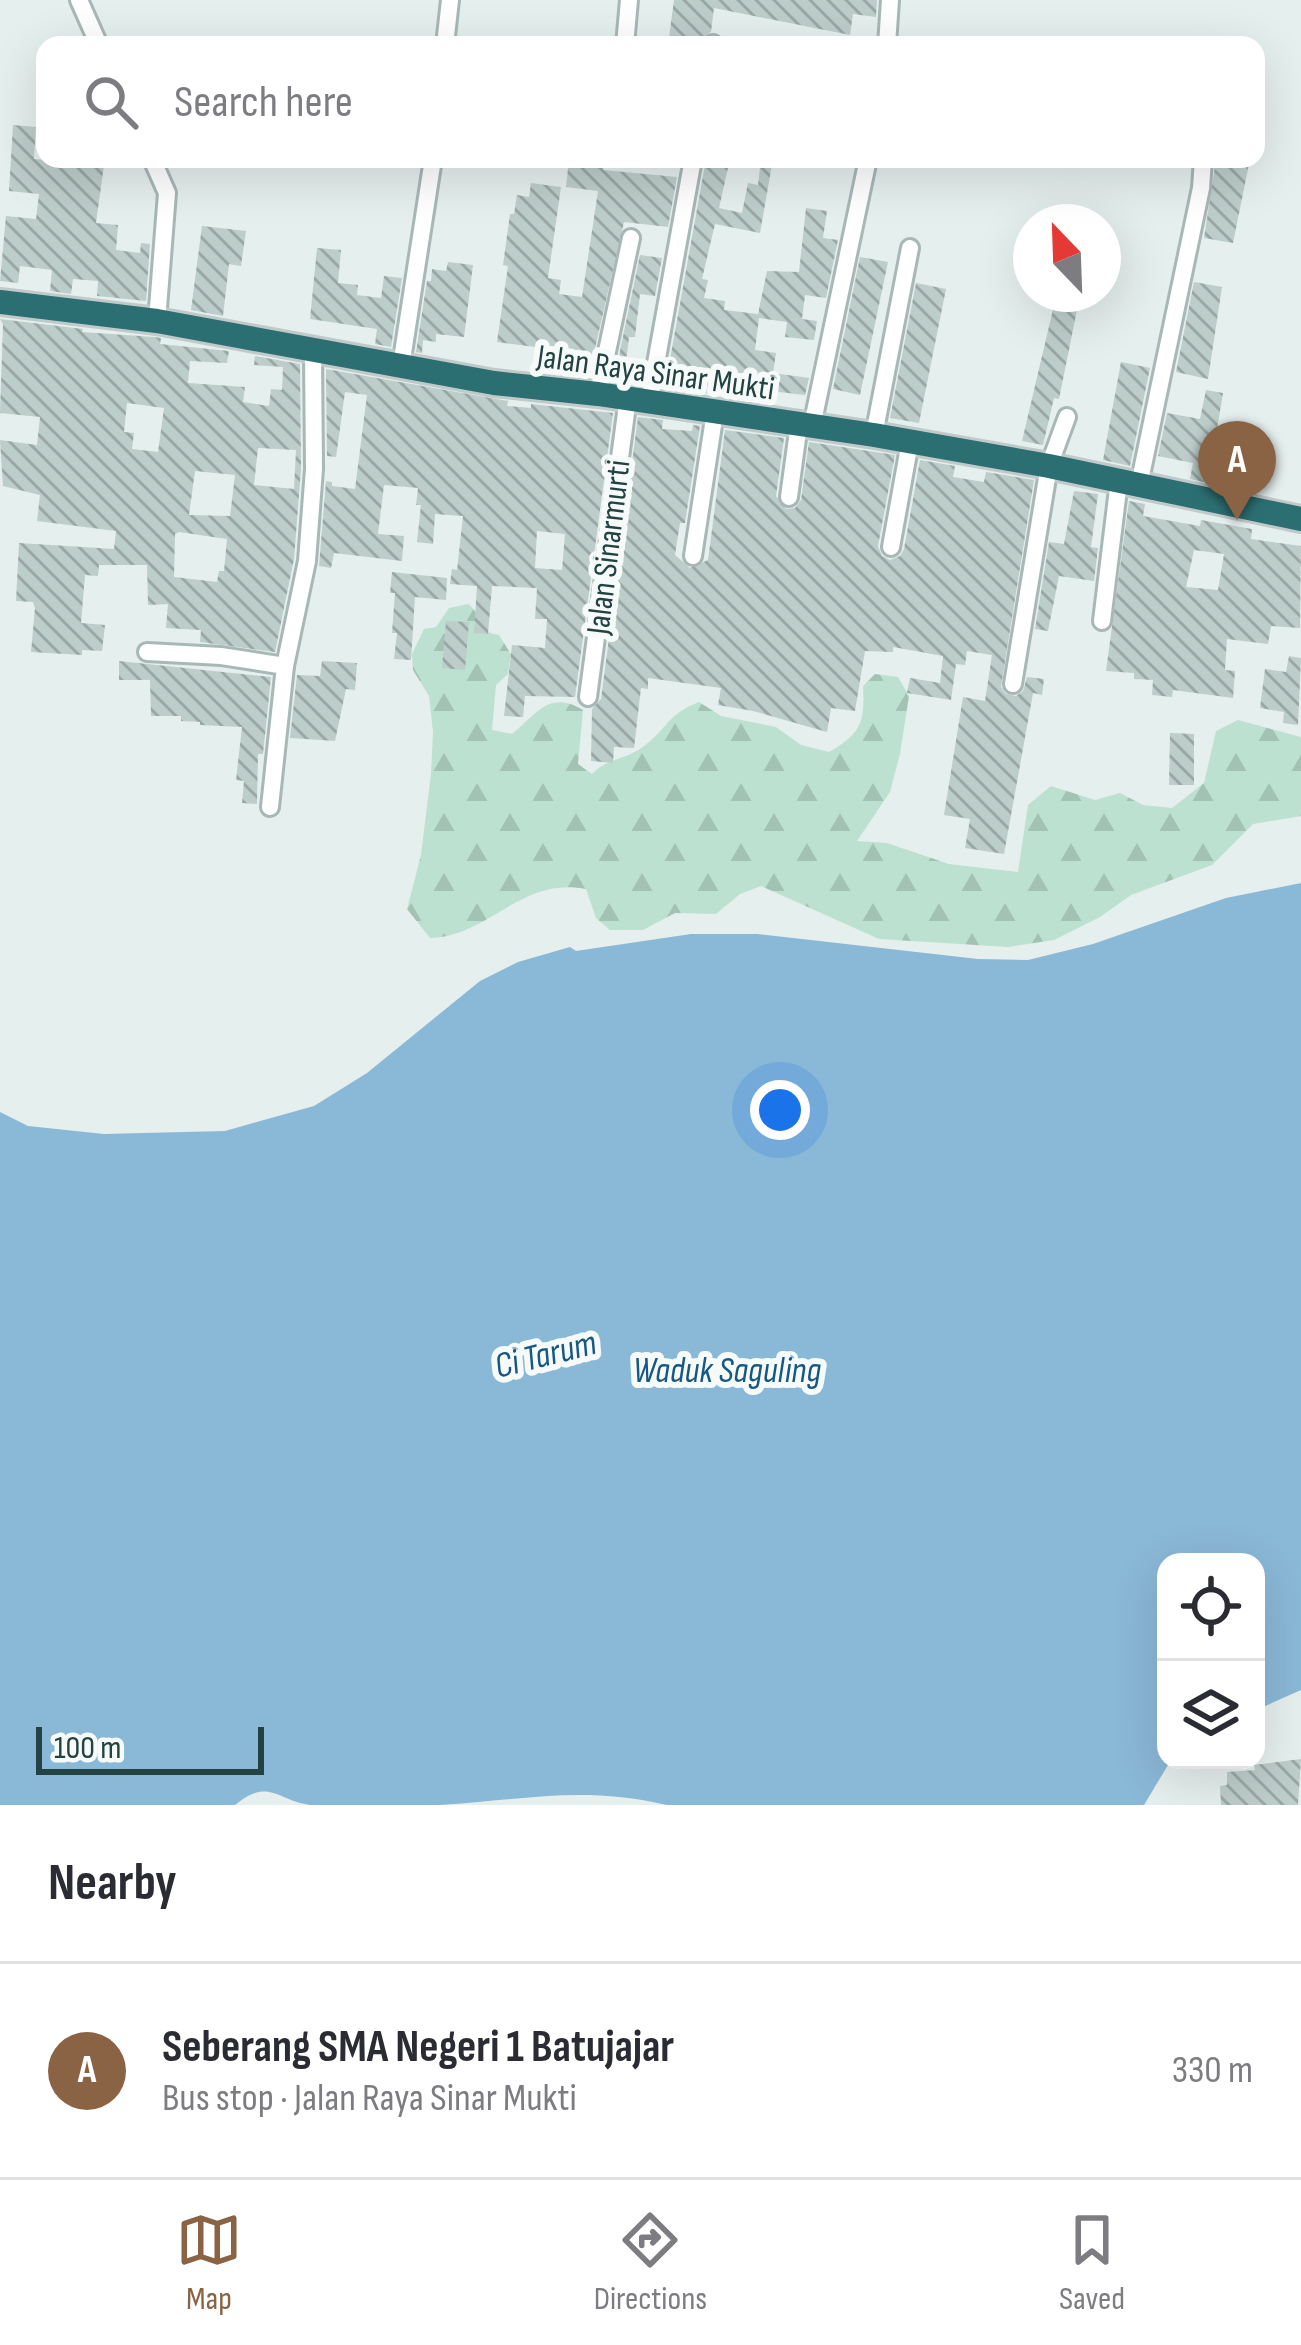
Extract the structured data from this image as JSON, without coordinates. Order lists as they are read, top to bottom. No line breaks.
{"streets":{"highway":["Jalan Raya Sinar Mukti"],"street":["Jalan Sinarmurti"]},"crossings":[["Jalan Raya Sinar Mukti","Jalan Sinarmurti"]],"water":["Ci Tarum","Waduk Saguling"],"scale_bar":"100 m","north":"top left","page":{"search":"Search here","pins":"A","scale":"100 m","heading":"Nearby","list":[{"mark":"A","name":"Seberang SMA Negeri 1 Batujajar","note":"Bus stop · Jalan Raya Sinar Mukti","value":"330 m"}],"nav":["Map","Directions","Saved"]}}
